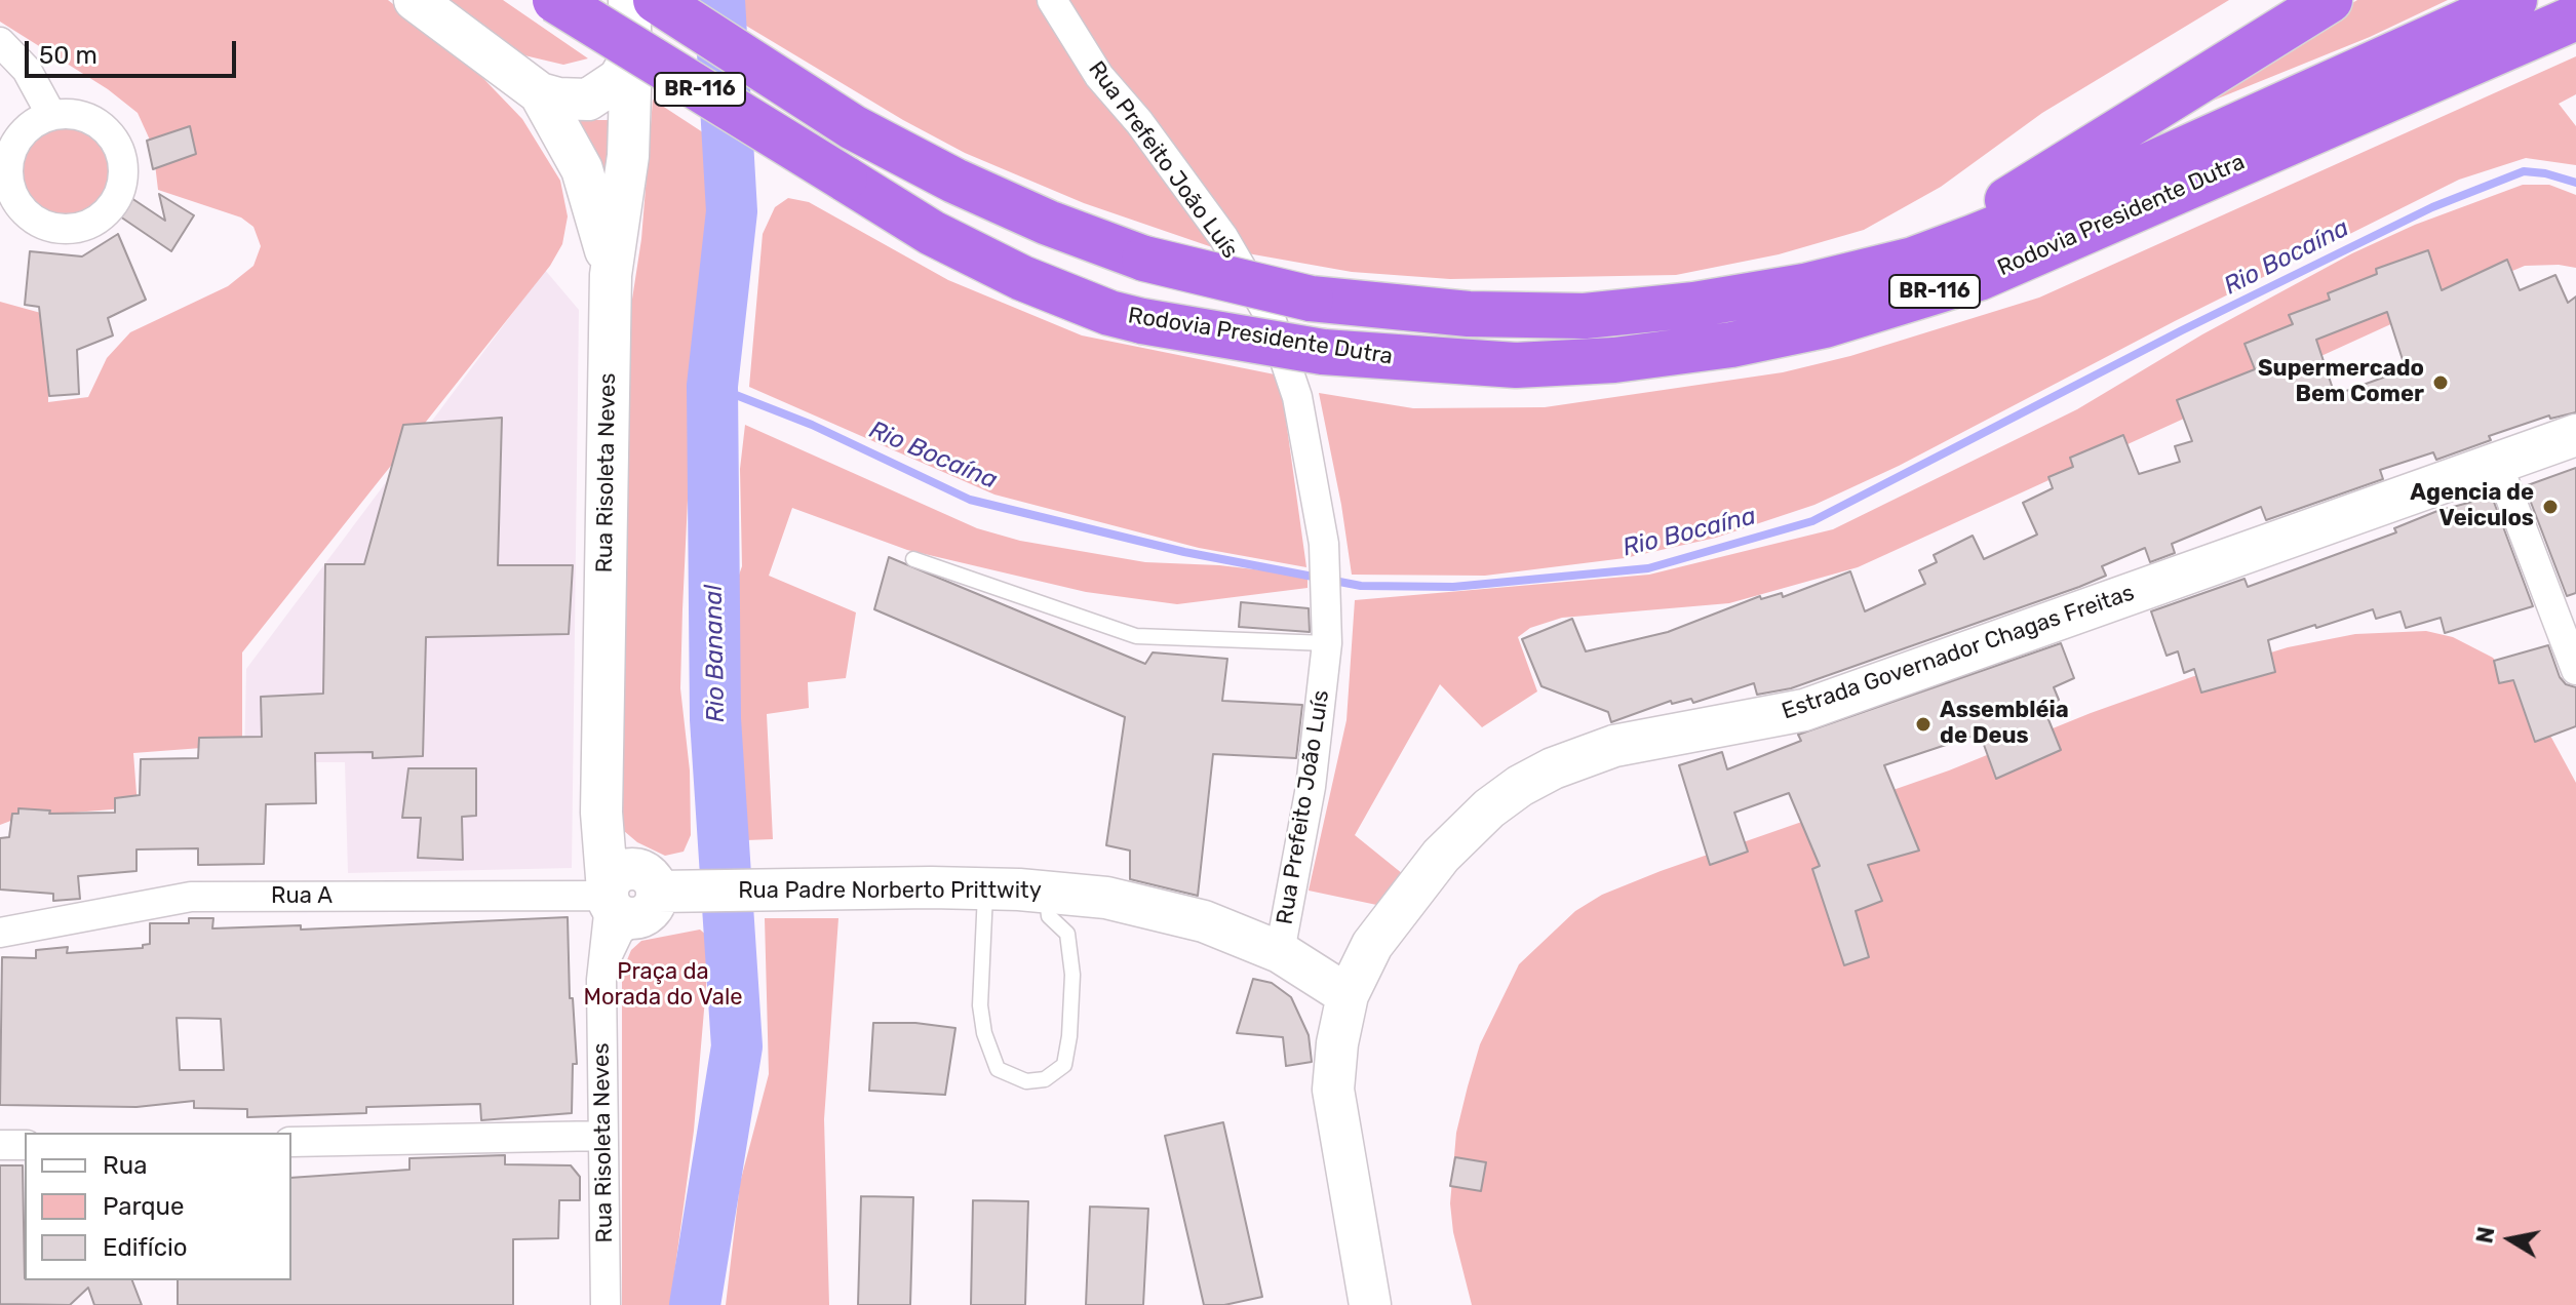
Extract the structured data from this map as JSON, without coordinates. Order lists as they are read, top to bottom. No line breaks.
{"streets":{"highway":["BR-116","Rodovia Presidente Dutra"],"main road":["Rua Risoleta Neves","Estrada Governador Chagas Freitas","Rua Padre Norberto Prittwity"],"street":["Rua Prefeito João Luís","Rua A"]},"crossings":[["Rua Prefeito João Luís","Rua Padre Norberto Prittwity"],["Rua Risoleta Neves","Rua Padre Norberto Prittwity"],["Rua Risoleta Neves","Rua A"],["Estrada Governador Chagas Freitas","Rua Padre Norberto Prittwity"],["Rua Padre Norberto Prittwity","Rua A"]],"water":["Rio Bocaína","Rio Bananal"],"parks":["Praça da Morada do Vale"],"places":["Supermercado Bem Comer","Agencia de Veiculos","Assembléia de Deus"],"legend":["Rua","Parque","Edifício"],"scale_bar":"50 m","north":"left"}
